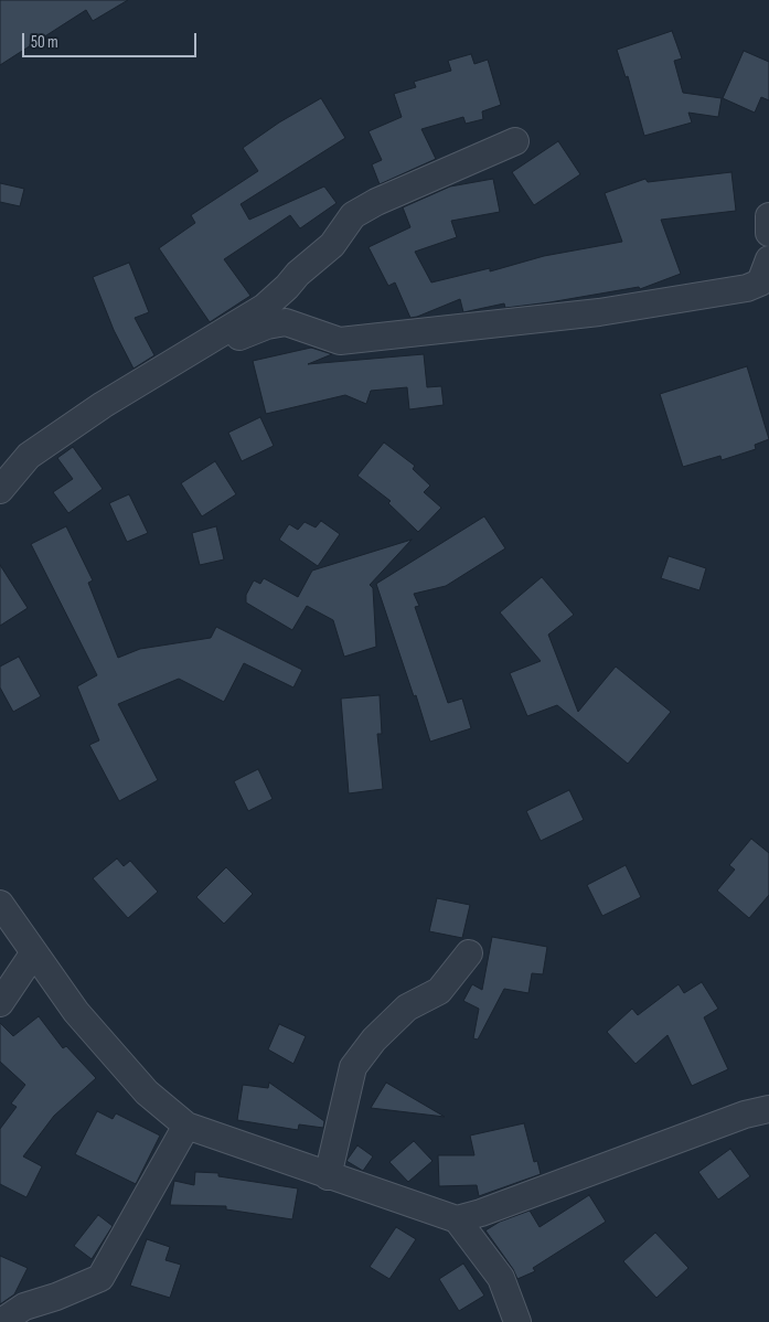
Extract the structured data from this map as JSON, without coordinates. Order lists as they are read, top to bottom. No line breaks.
{"scale_bar":"50 m"}
